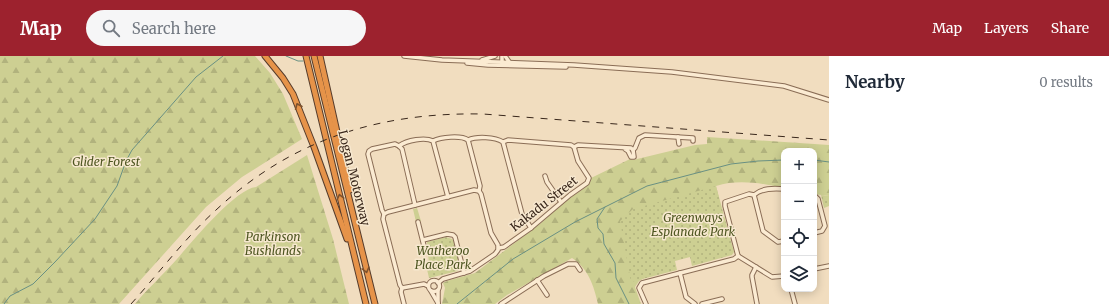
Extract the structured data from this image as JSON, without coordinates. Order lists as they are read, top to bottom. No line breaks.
{"streets":{"highway":["Logan Motorway"],"street":["Kakadu Street"]},"parks":["Glider Forest","Greenways Esplanade Park","Parkinson Bushlands","Watheroo Place Park"],"page":{"header":"Map","search":"Search here","nav":["Map","Layers","Share"],"heading":["Nearby","0 results"],"map_buttons":["+","−"]}}
